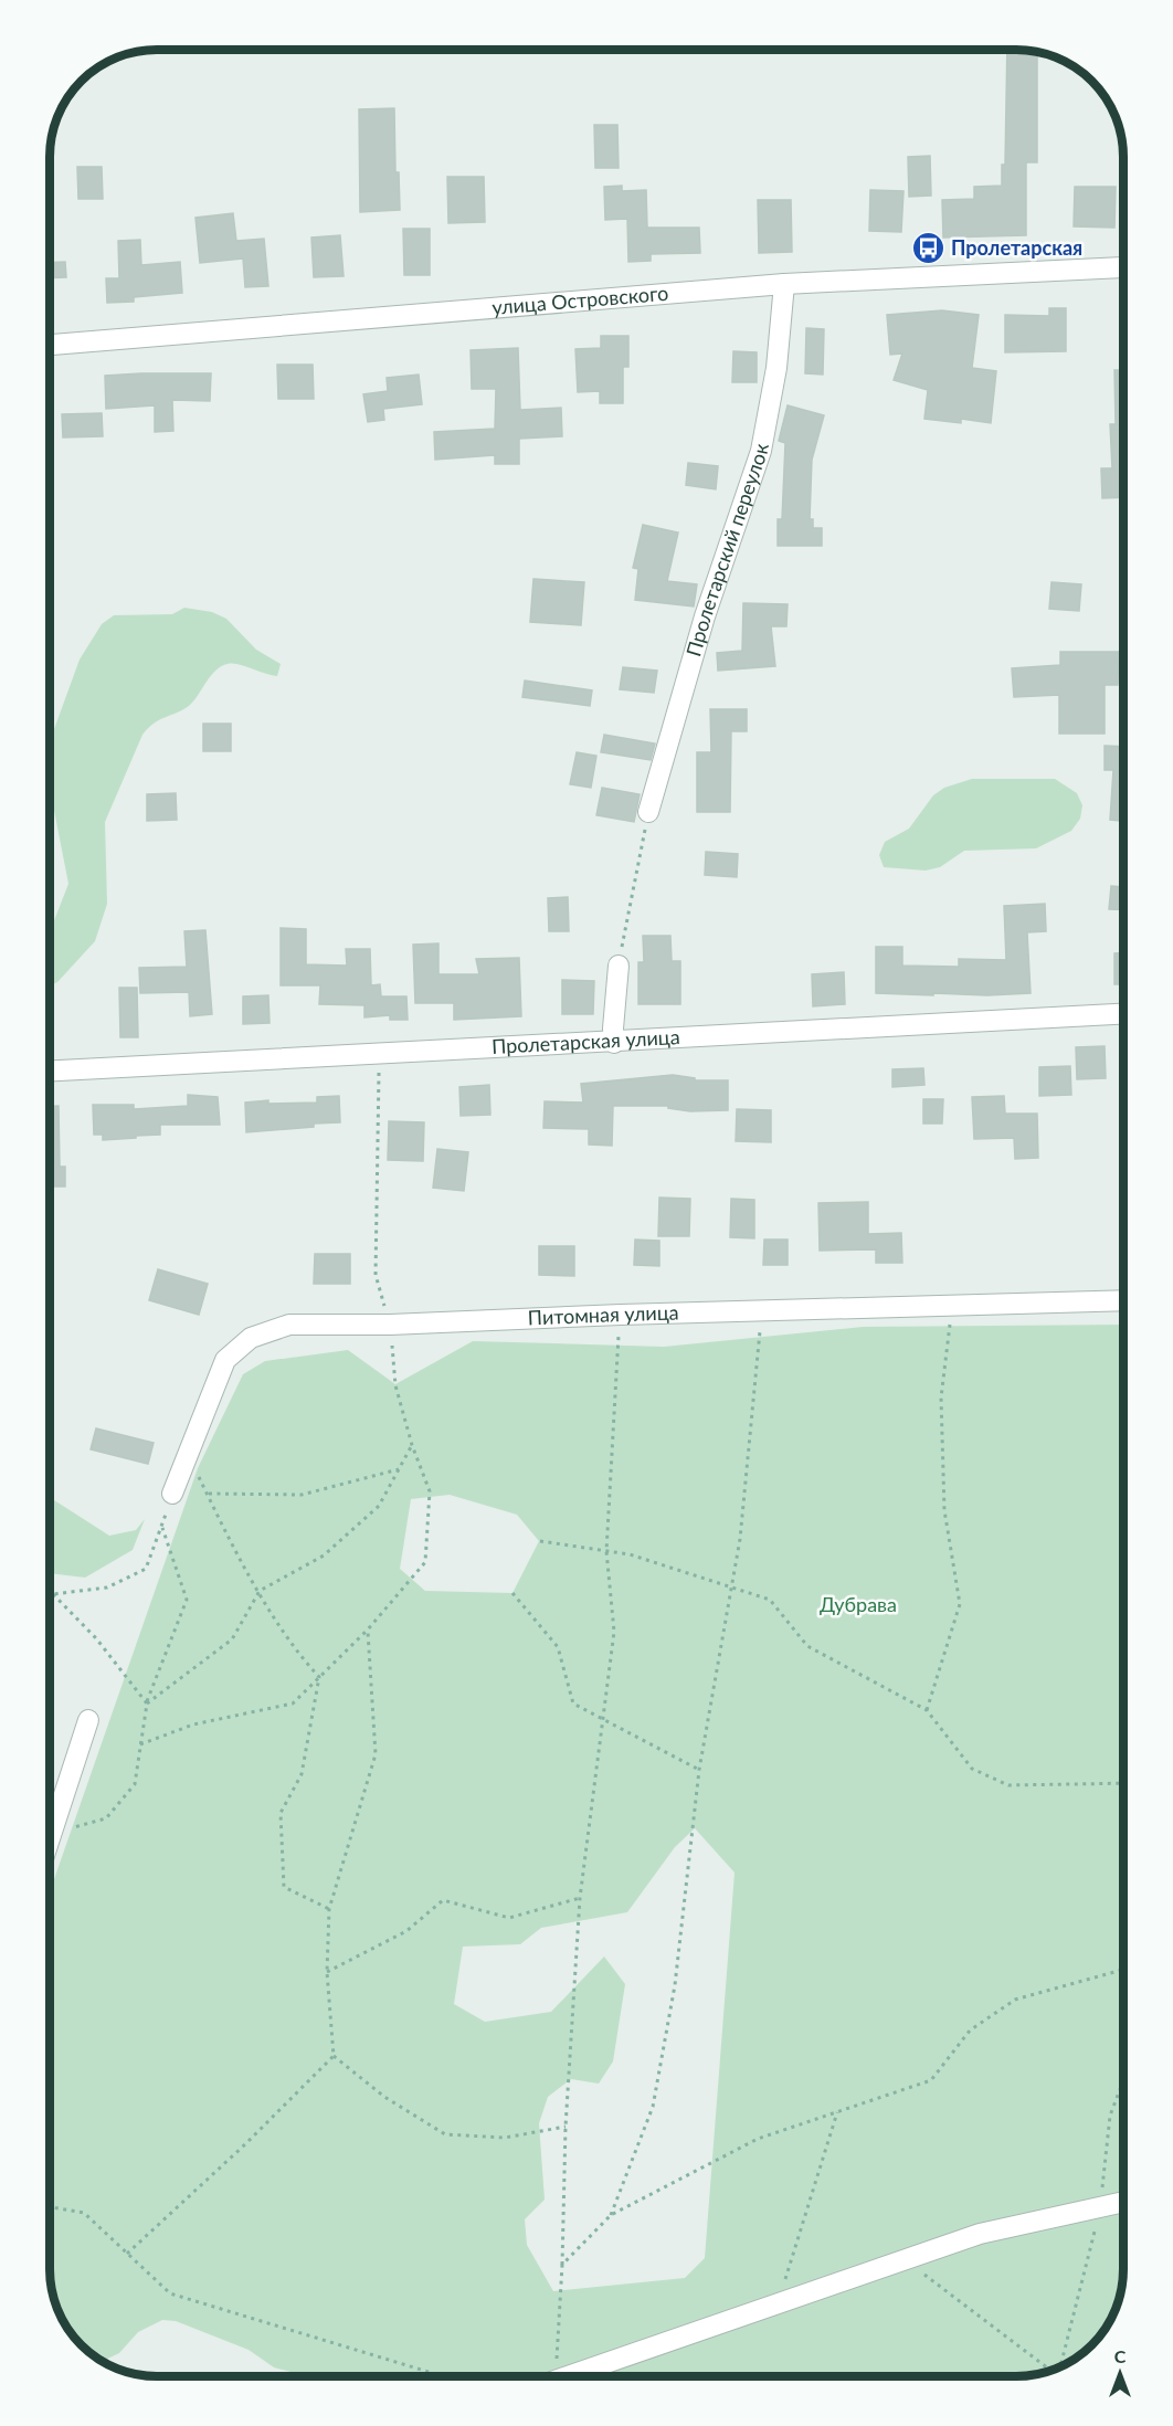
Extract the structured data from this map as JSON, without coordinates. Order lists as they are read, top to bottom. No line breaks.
{"streets":{"street":["улица Островского","Пролетарский переулок","Пролетарская улица","Питомная улица"]},"crossings":[["улица Островского","Пролетарский переулок"]],"parks":["Дубрава"],"places":{"bus stop":["Пролетарская"]},"north":"top"}
